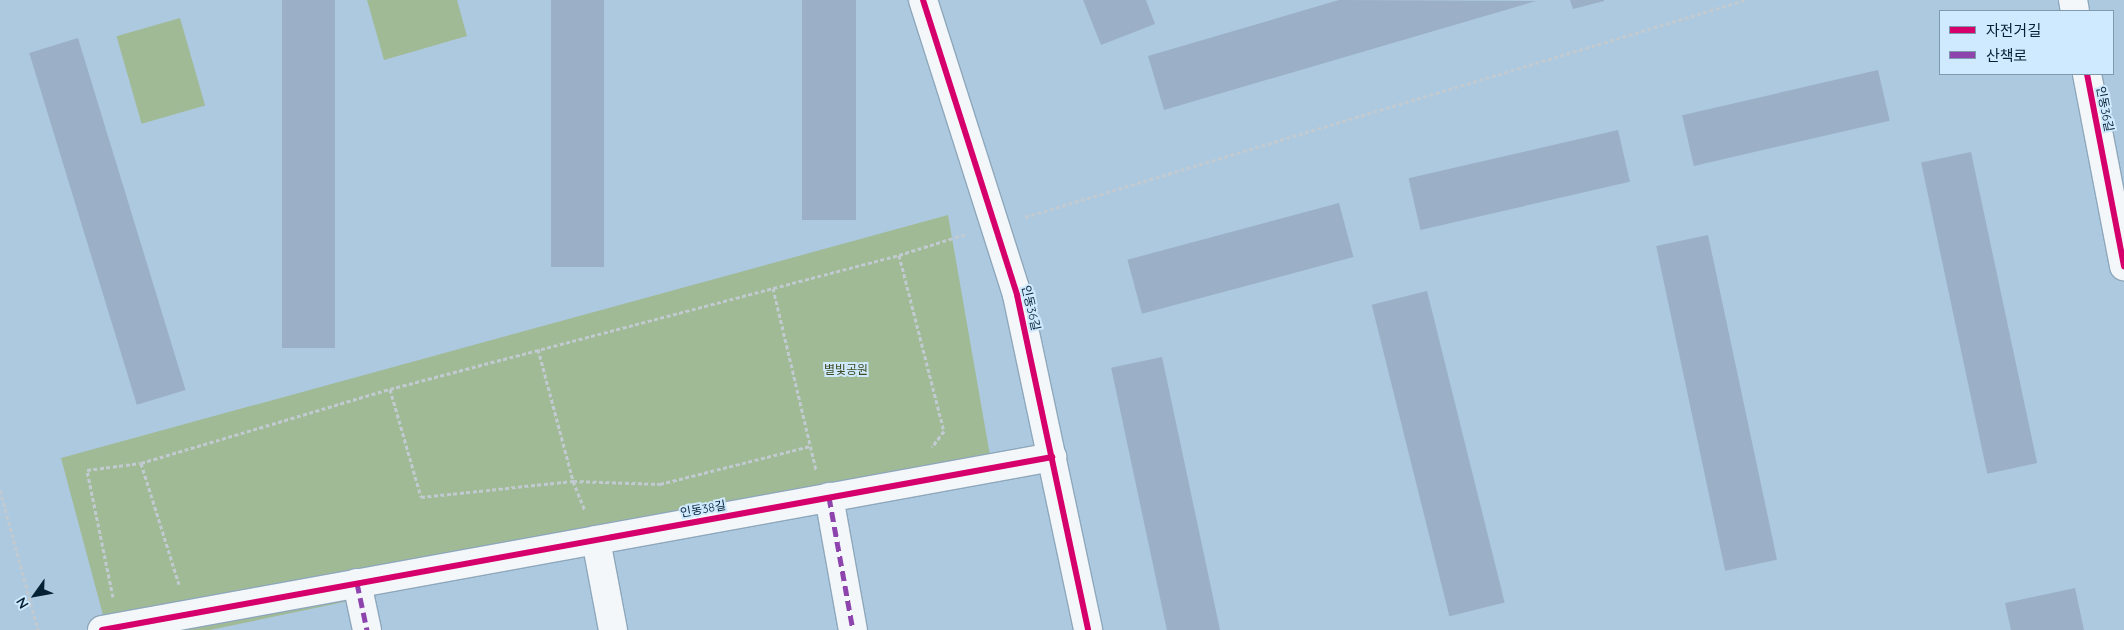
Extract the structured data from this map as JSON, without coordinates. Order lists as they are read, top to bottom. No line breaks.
{"streets":{"street":["인동36길","인동38길"]},"crossings":[["인동36길","인동38길"]],"parks":["별빛공원"],"legend":["자전거길","산책로"],"north":"bottom left"}
